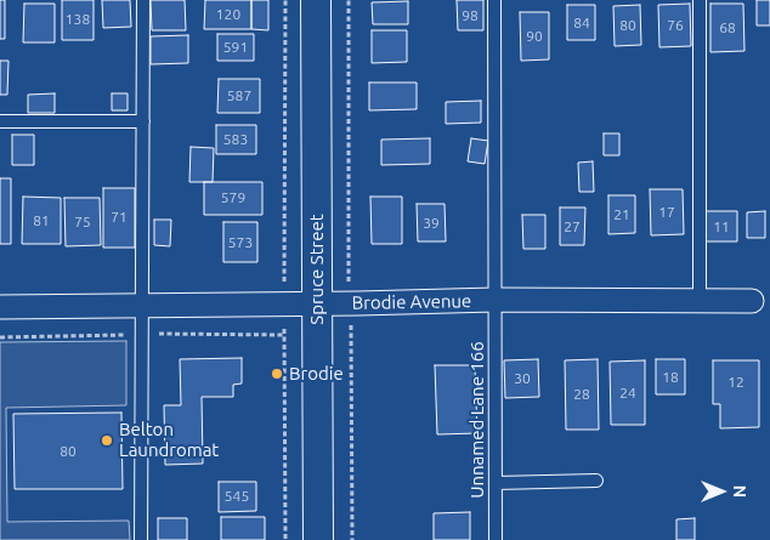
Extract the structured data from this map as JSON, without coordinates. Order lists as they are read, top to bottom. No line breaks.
{"streets":{"street":["Spruce Street","Brodie Avenue"],"lane":["Unnamed Lane 166"]},"crossings":[["Spruce Street","Brodie Avenue"],["Brodie Avenue","Unnamed Lane 166"]],"places":["Brodie","Belton Laundromat"],"house_numbers":["120","98","138","84","80","76","68","90","591","587","583","579","17","21","71","81","75","39","27","11","573","18","30","12","24","28","80","545"],"north":"right"}
